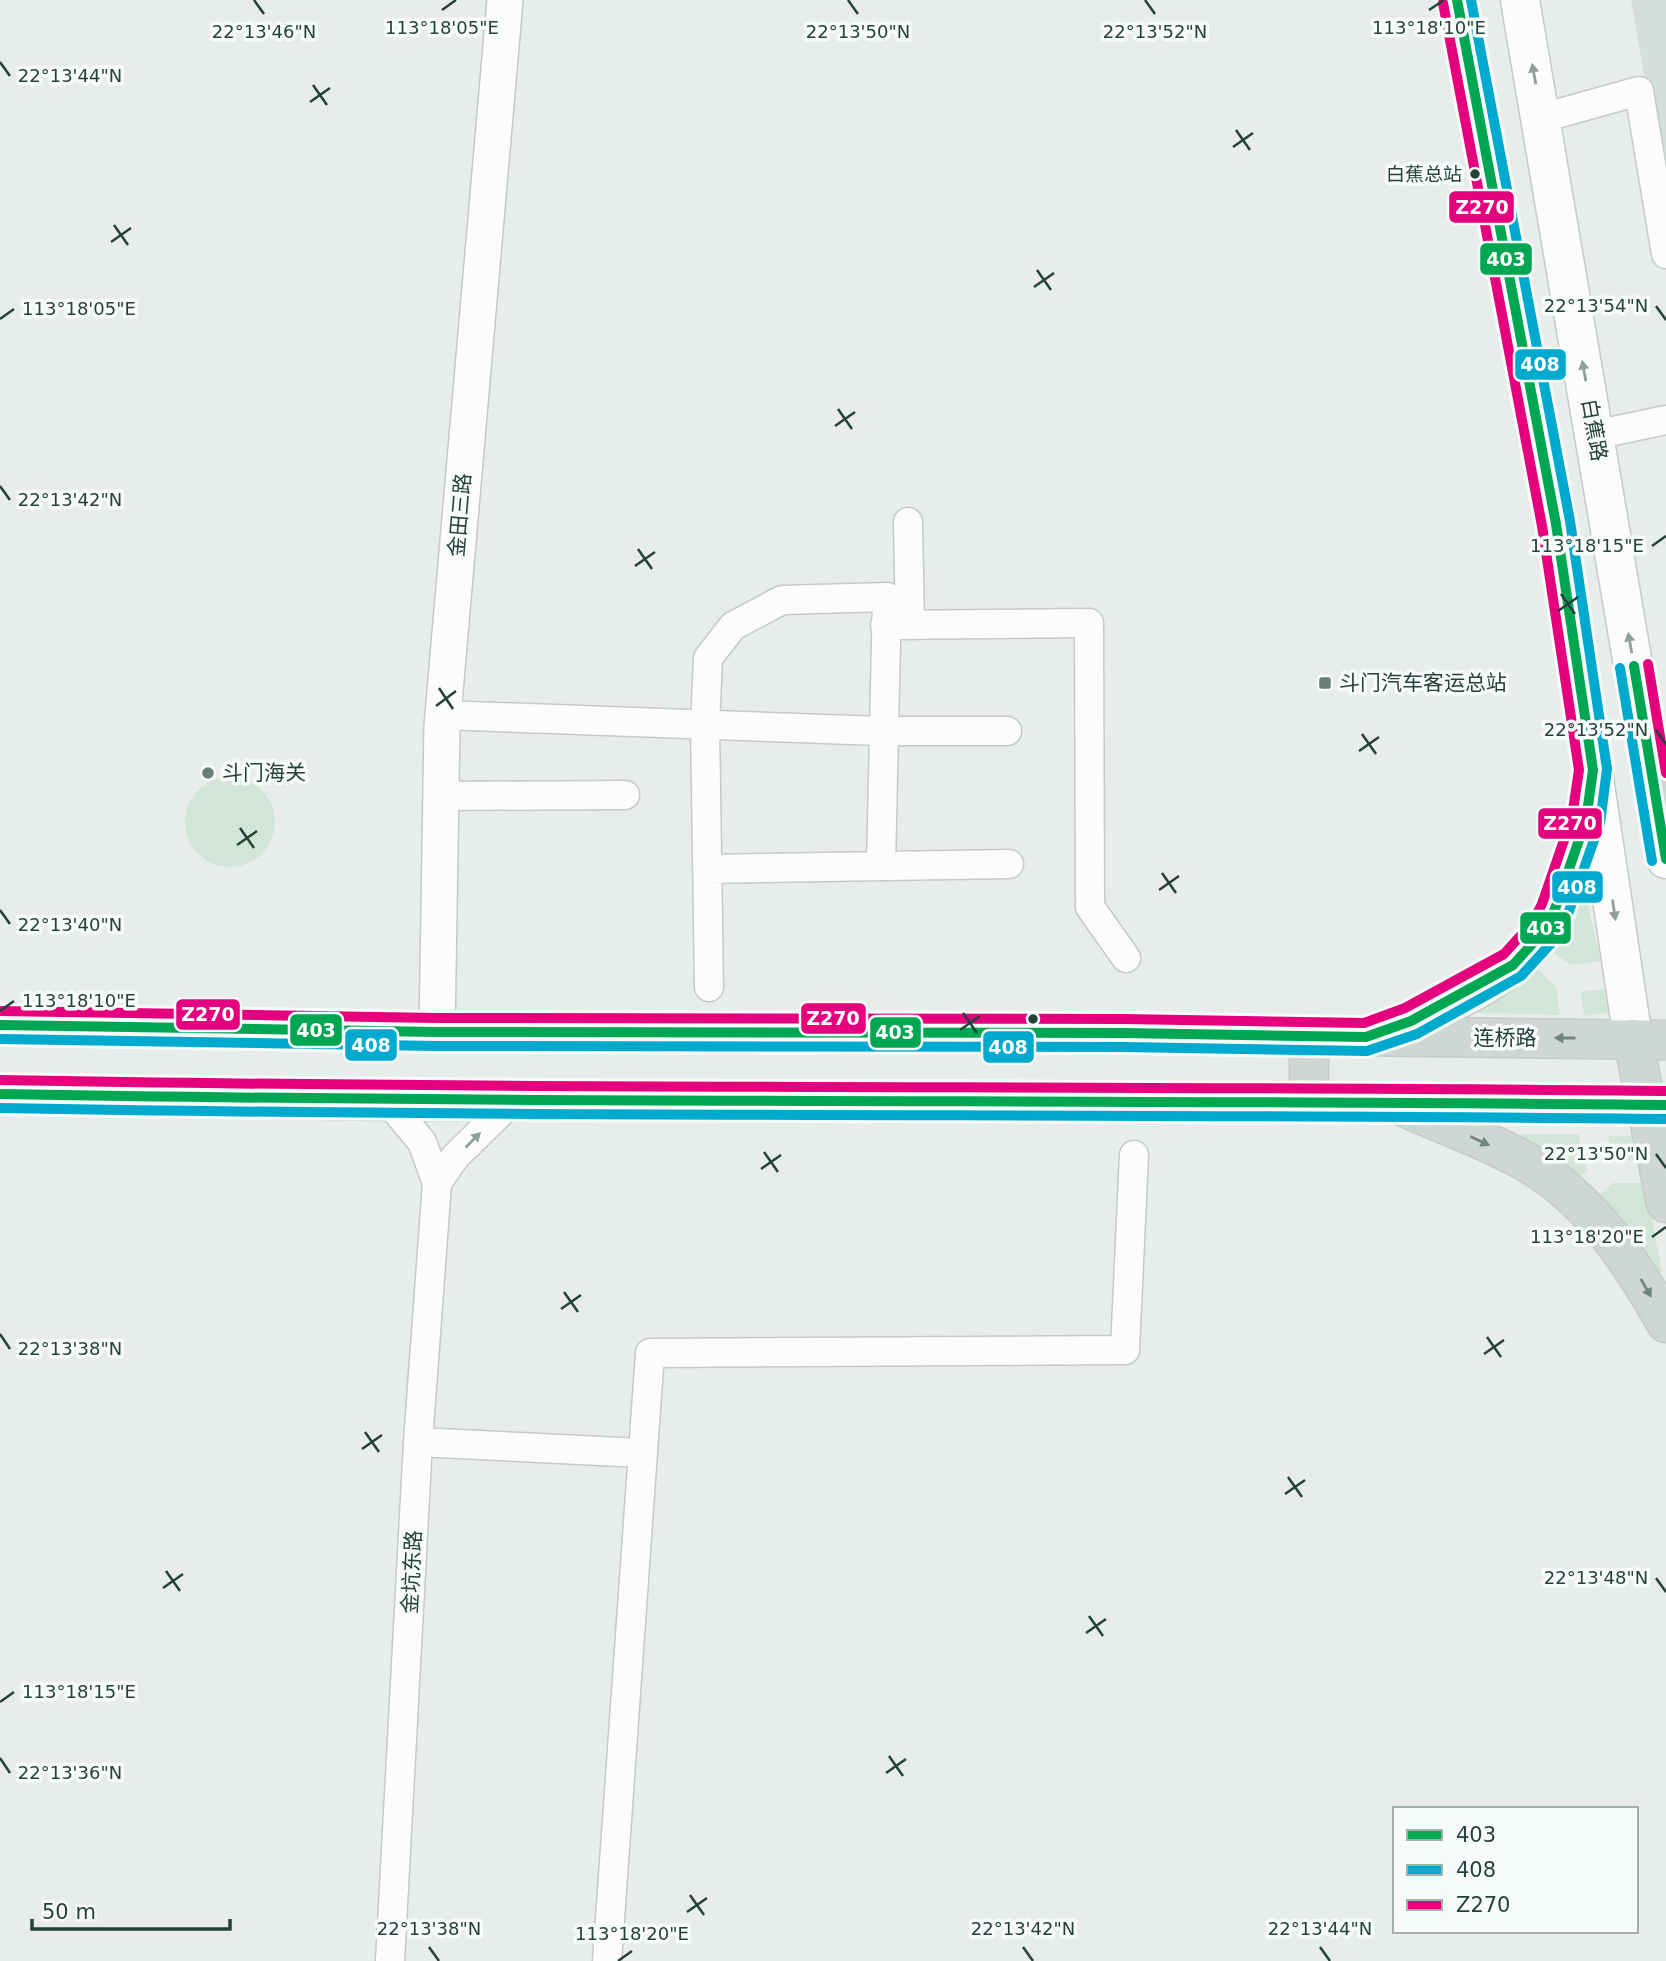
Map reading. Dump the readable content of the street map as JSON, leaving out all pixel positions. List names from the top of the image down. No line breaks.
{"streets":{"main road":["白蕉路","连桥路"],"street":["金田三路","金坑东路"]},"crossings":[["金田三路","连桥路"]],"places":{"other":["白蕉总站","斗门海关"],"transit":["斗门汽车客运总站"]},"lines":["transit line 403","transit line 408","transit line Z270"],"legend":["403","408","Z270"],"scale_bar":"50 m","coordinates":["113°18'10\"E","113°18'05\"E","22°13'46\"N","22°13'50\"N","22°13'52\"N","22°13'44\"N","22°13'54\"N","22°13'42\"N","113°18'15\"E","22°13'40\"N","113°18'20\"E","22°13'38\"N","22°13'48\"N","22°13'36\"N"]}
